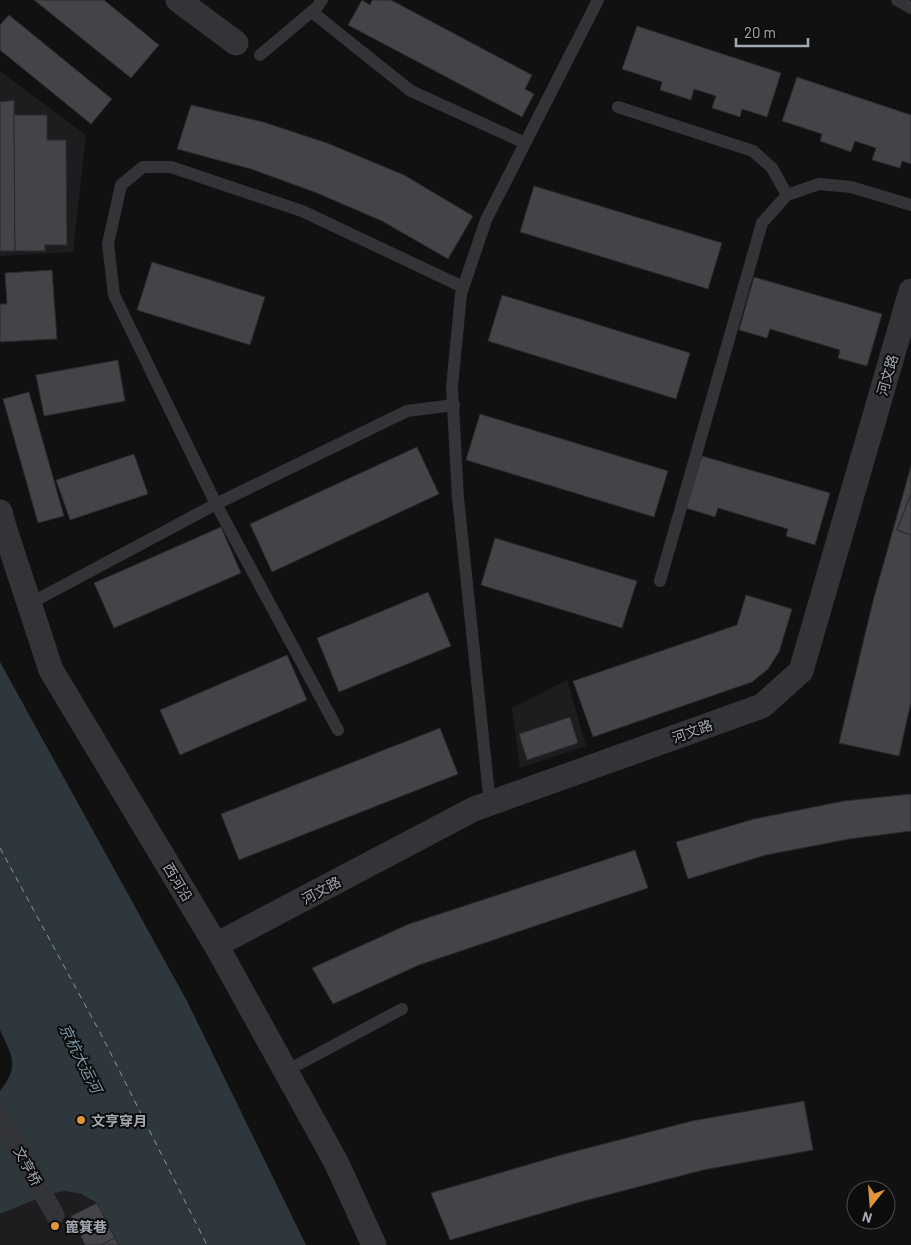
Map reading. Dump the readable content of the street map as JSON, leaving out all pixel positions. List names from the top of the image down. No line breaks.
{"streets":{"street":["河文路","西河沿","文亨桥"]},"crossings":[["河文路","西河沿"]],"water":["京杭大运河"],"places":["文亨穿月","篦箕巷"],"scale_bar":"20 m","north":"bottom"}
